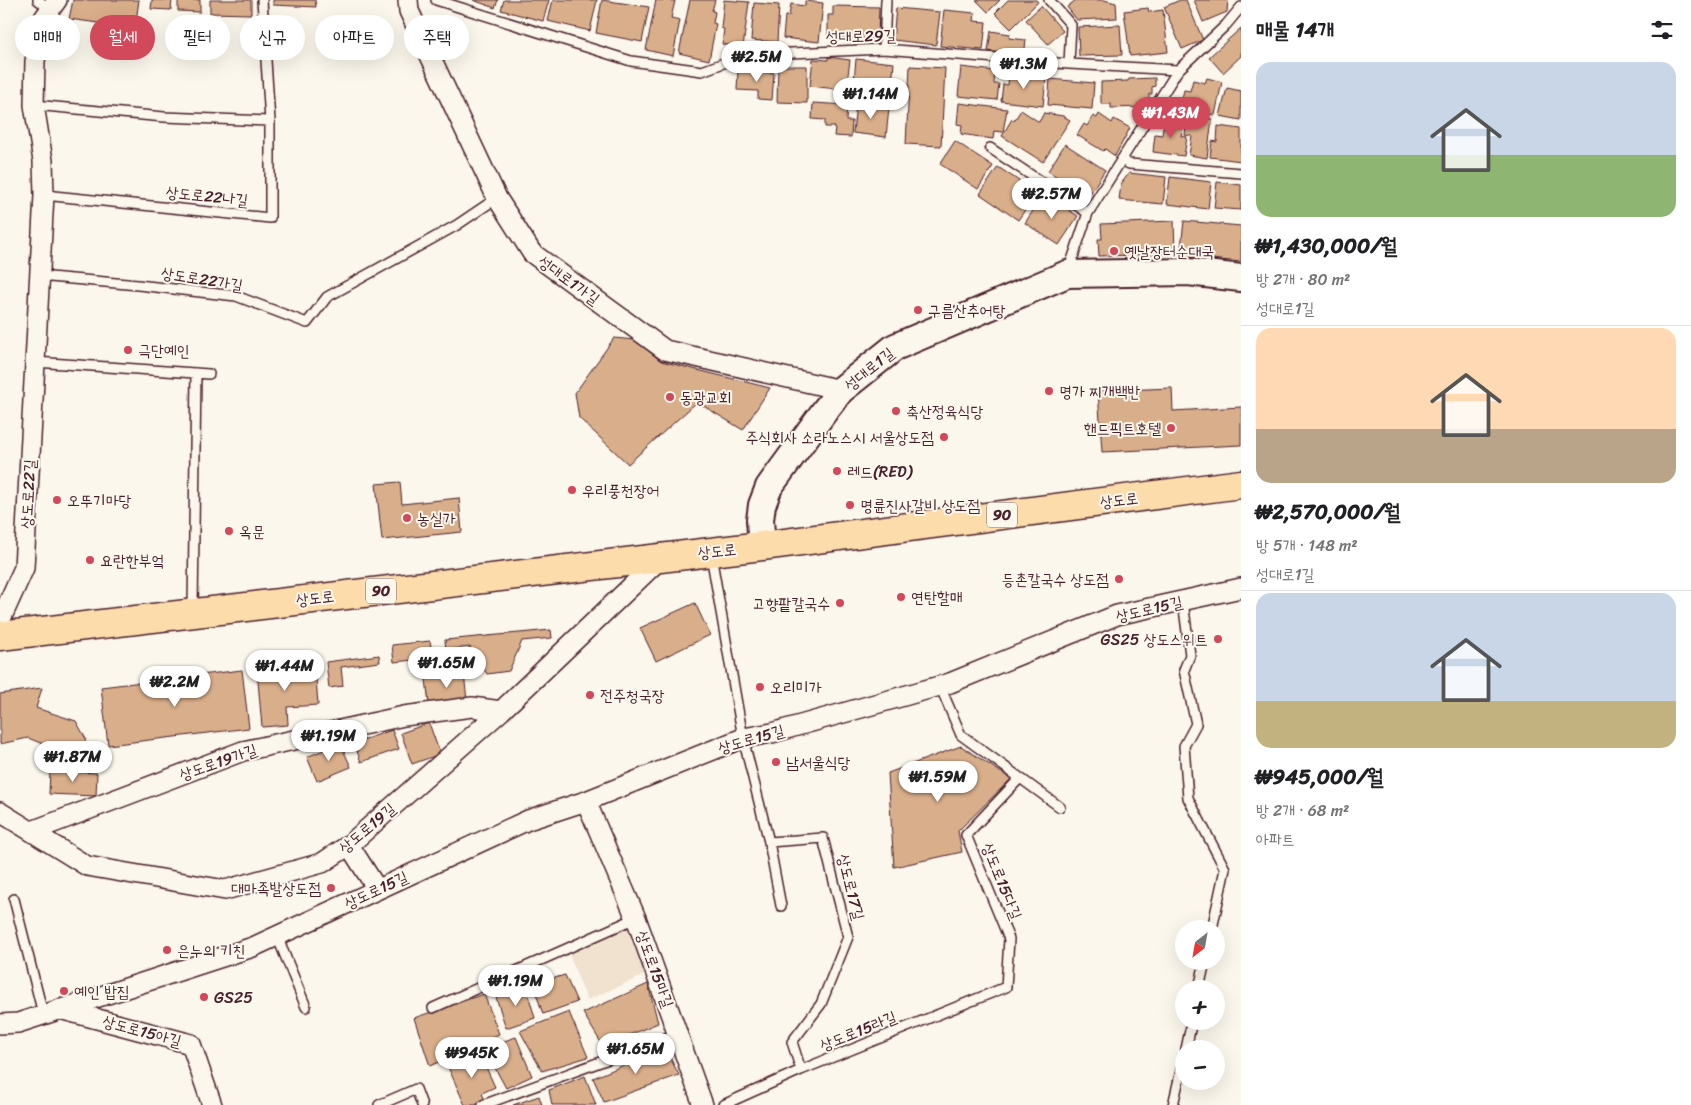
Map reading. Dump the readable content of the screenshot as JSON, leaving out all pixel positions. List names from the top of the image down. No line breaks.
{"streets":{"main road":["상도로","90"],"street":["성대로1가길","성대로1길","상도로22길","상도로15길","상도로19가길","상도로19길","상도로15마길","상도로15아길"],"lane":["성대로29길","상도로22나길","상도로22가길","상도로15다길","상도로17길","상도로15라길"]},"crossings":[["상도로22나길","상도로22길"],["상도로22가길","성대로1가길"],["상도로22가길","상도로22길"],["성대로1가길","성대로1길"],["성대로1길","상도로"],["상도로","상도로19길"],["상도로15길","상도로15마길"],["상도로15길","상도로15아길"],["상도로19가길","상도로19길"],["상도로15다길","상도로15라길"],["상도로17길","상도로15라길"]],"places":["옛날장터순대국","구름산추어탕","극단예인","명가 찌개백반","동광교회","축산정육식당","핸드픽트호텔","주식회사 소라노스시 서울상도점","레드(RED)","우리풍천장어","오뚜기마당","명륜진사갈비 상도점","농실가","옥문","요란한부엌","등촌칼국수 상도점","연탄할매","고향팥칼국수","GS25 상도스위트","오리미가","전주청국장","남서울식당","대마족발상도점","은누의 키친","예인 밥집","GS25"],"north":"bottom left","page":{"heading":"매물 14개","chip":["매매","월세","필터","신규","아파트","주택"],"price":["₩2.5M","₩1.3M","₩1.14M","₩1.43M","₩2.57M","₩1.65M","₩1.44M","₩2.2M","₩1.19M","₩1.87M","₩1.59M","₩1.19M","₩1.65M","₩945K"],"list":[{"name":"₩1,430,000/월","note":"방 2개 · 80 m² · 성대로1길"},{"name":"₩2,570,000/월","note":"방 5개 · 148 m² · 성대로1길"},{"name":"₩945,000/월","note":"방 2개 · 68 m² · 아파트"}],"map_buttons":["+","−"]}}
